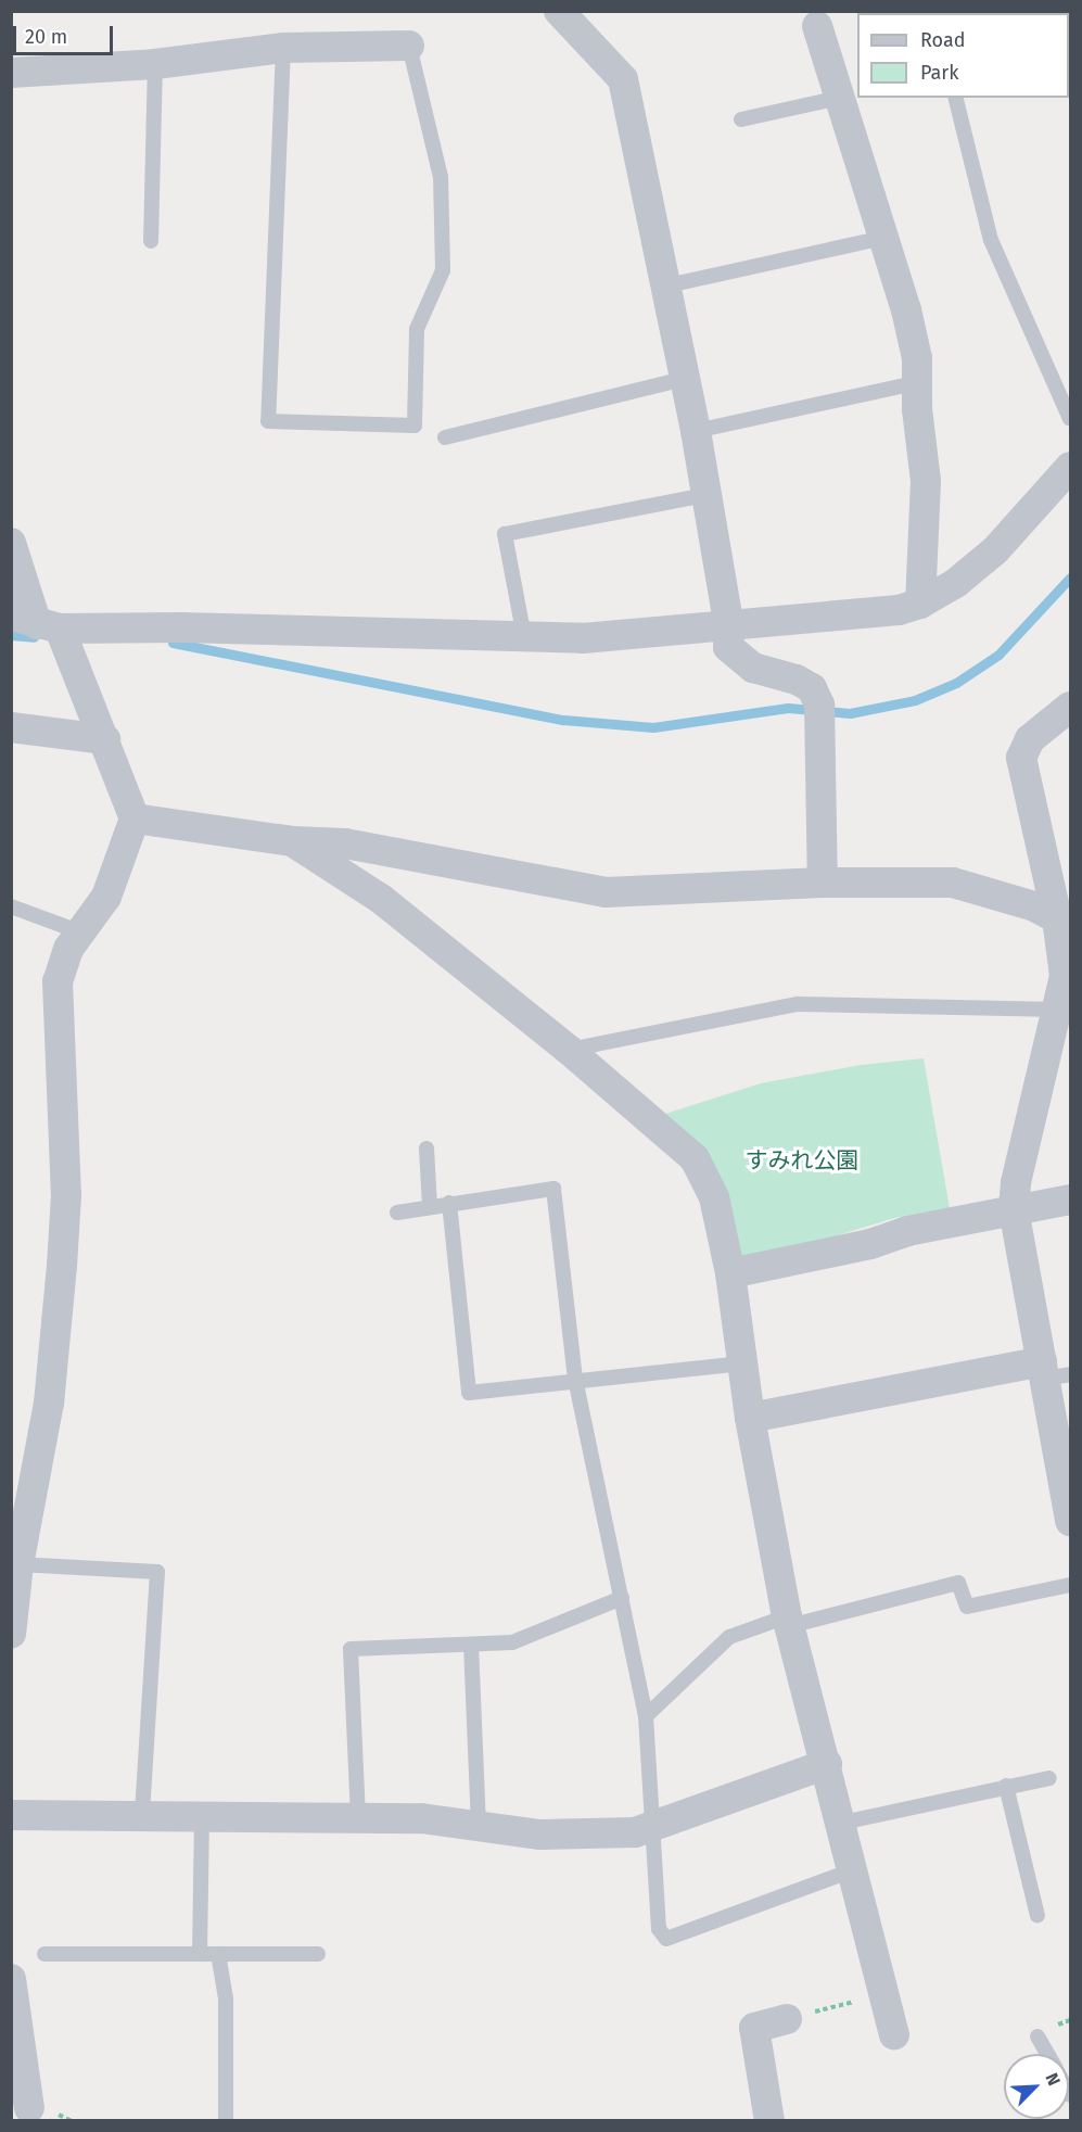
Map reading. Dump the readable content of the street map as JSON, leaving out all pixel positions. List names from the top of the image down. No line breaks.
{"parks":["すみれ公園"],"legend":["Road","Park"],"scale_bar":"20 m","north":"top right"}
